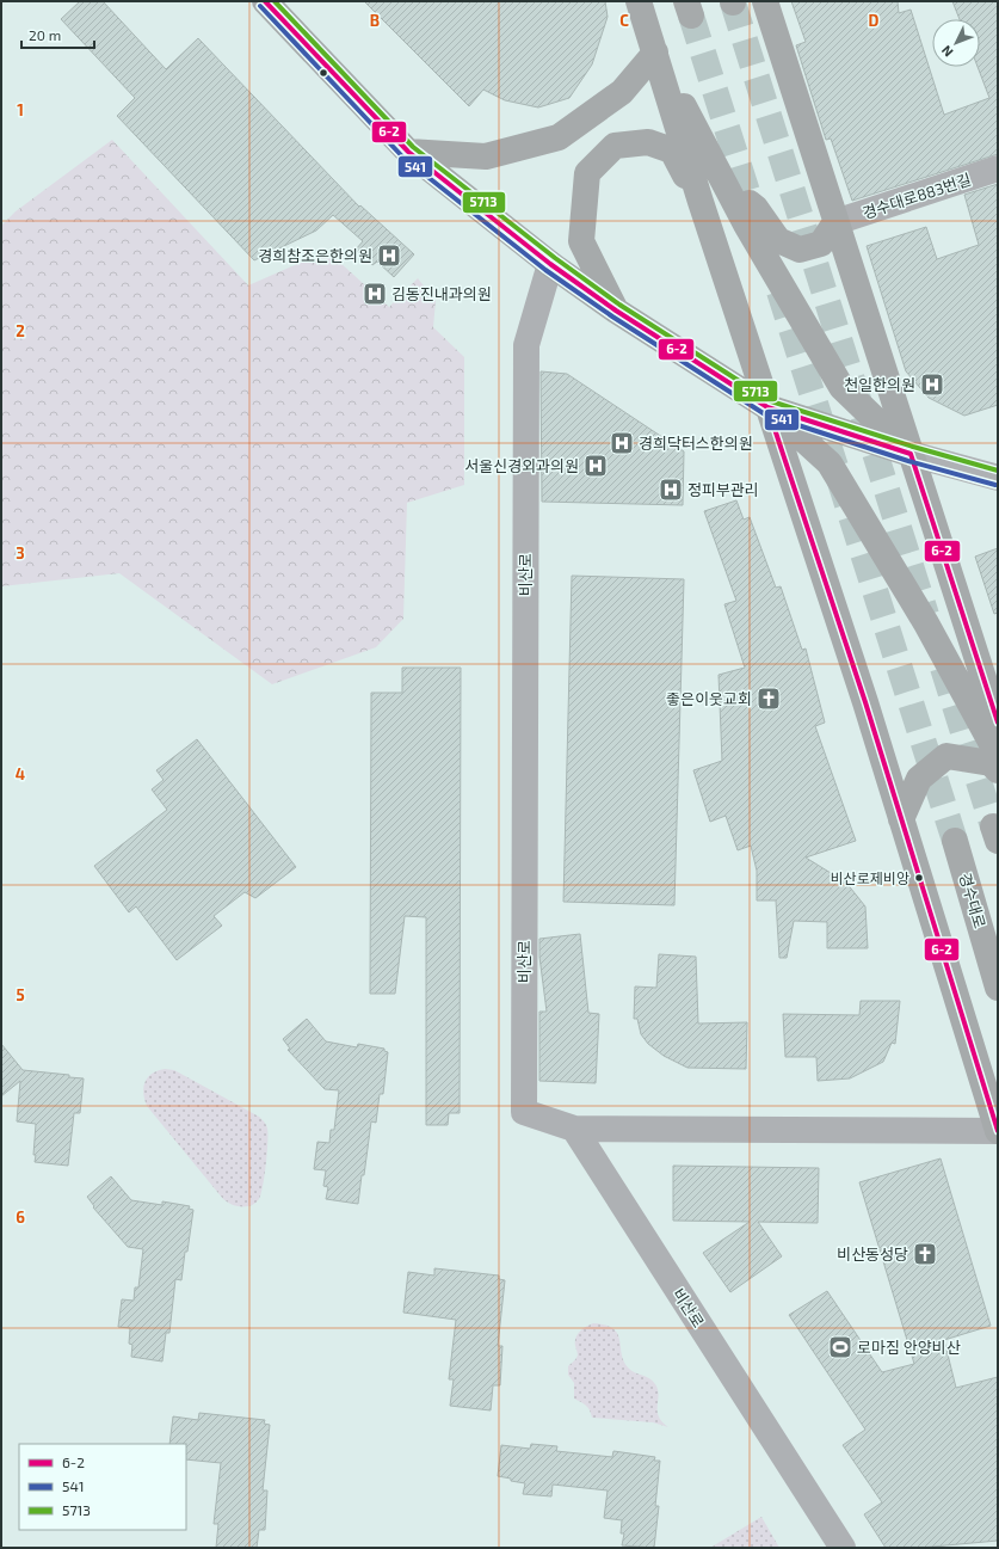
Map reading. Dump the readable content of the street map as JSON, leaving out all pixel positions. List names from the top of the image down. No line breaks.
{"streets":{"main road":["경수대로"],"street":["경수대로883번길","비산로"]},"places":{"hospital":["경희참조은한의원","김동진내과의원","천일한의원","경희닥터스한의원","서울신경외과의원","정피부관리"],"church":["좋은이웃교회","비산동성당"],"other":["비산로제비앙"],"sports":["로마짐 안양비산"]},"lines":["transit line 6-2","transit line 5713","transit line 541"],"legend":["6-2","541","5713"],"scale_bar":"20 m","north":"bottom left","grid":{"columns":["B","C","D"],"rows":["1","2","3","4","5","6"]}}
